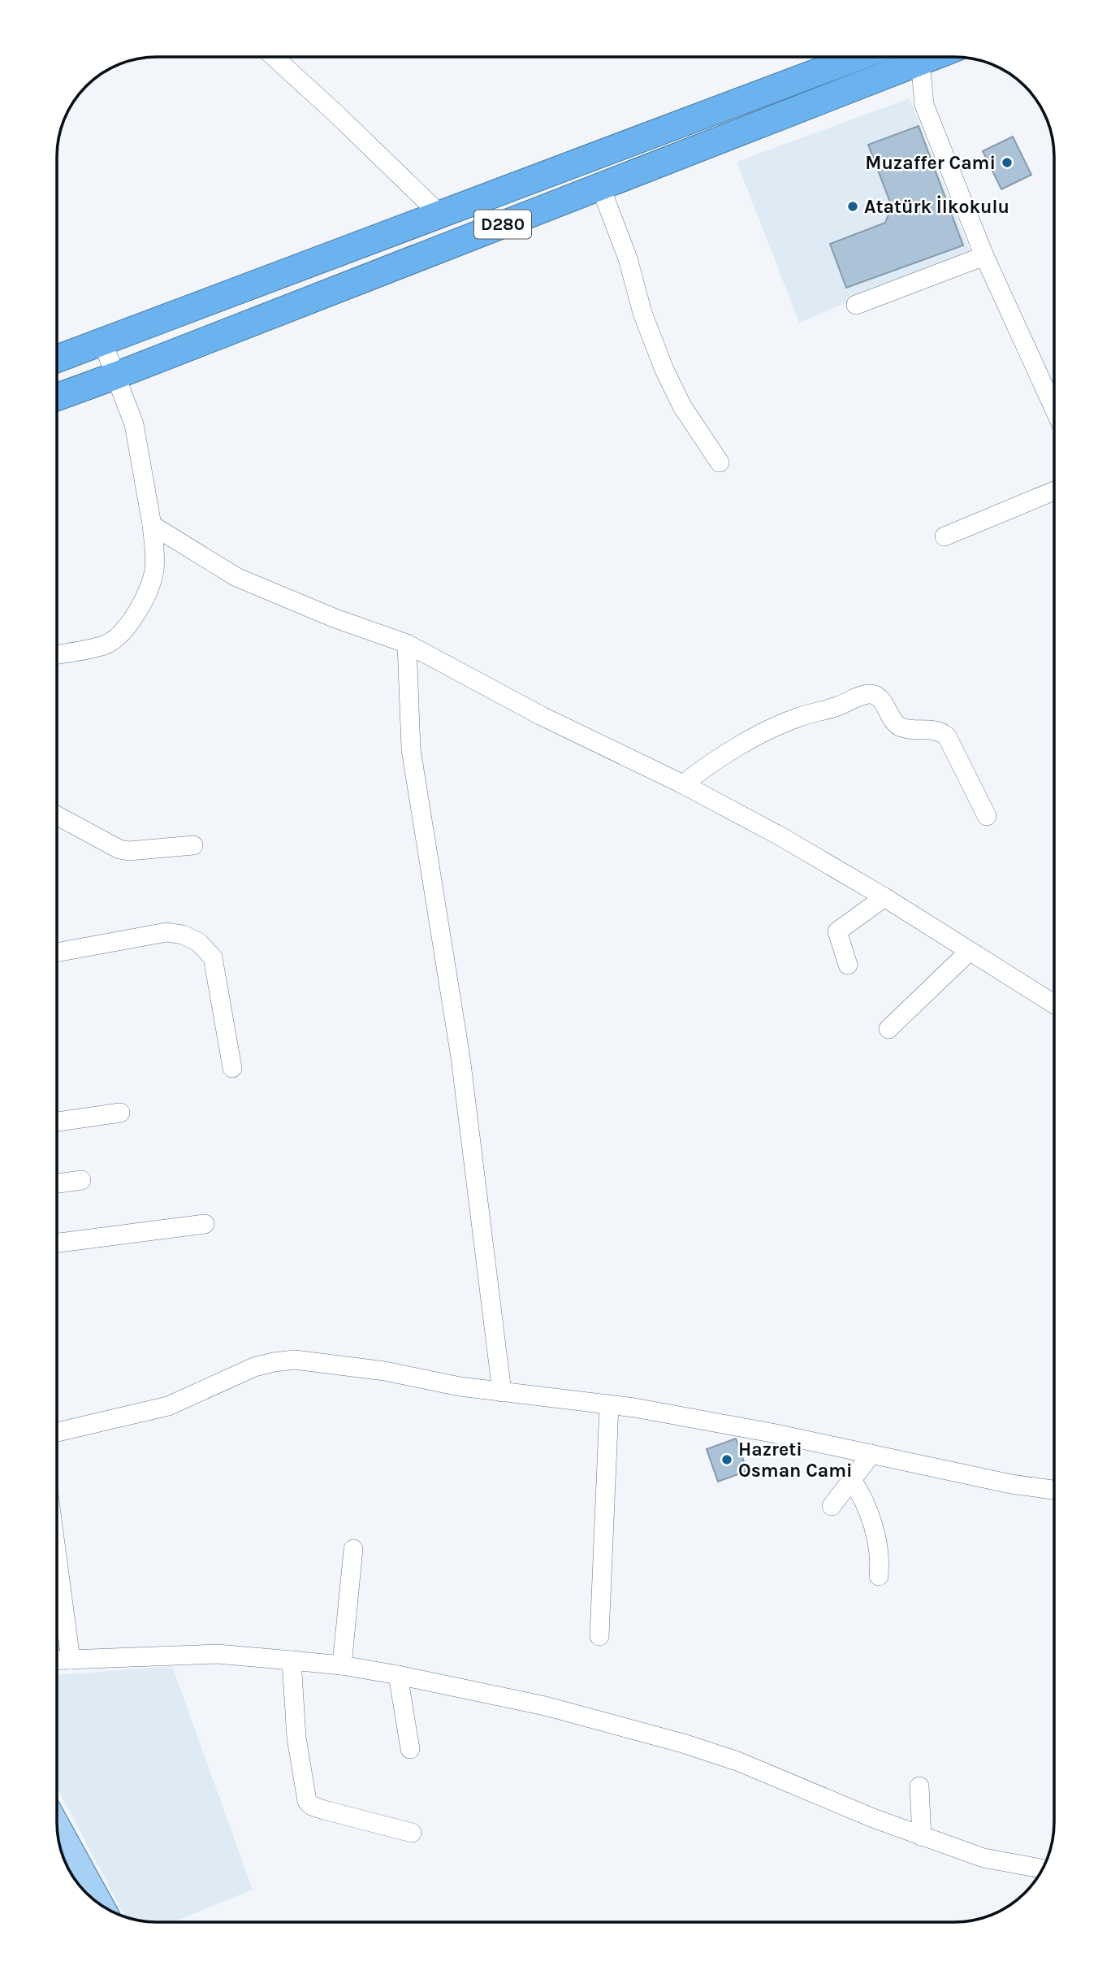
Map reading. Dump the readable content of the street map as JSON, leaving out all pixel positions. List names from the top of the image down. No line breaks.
{"streets":{"highway":["D280"]},"places":["Muzaffer Cami","Atatürk İlkokulu","Hazreti Osman Cami"]}
